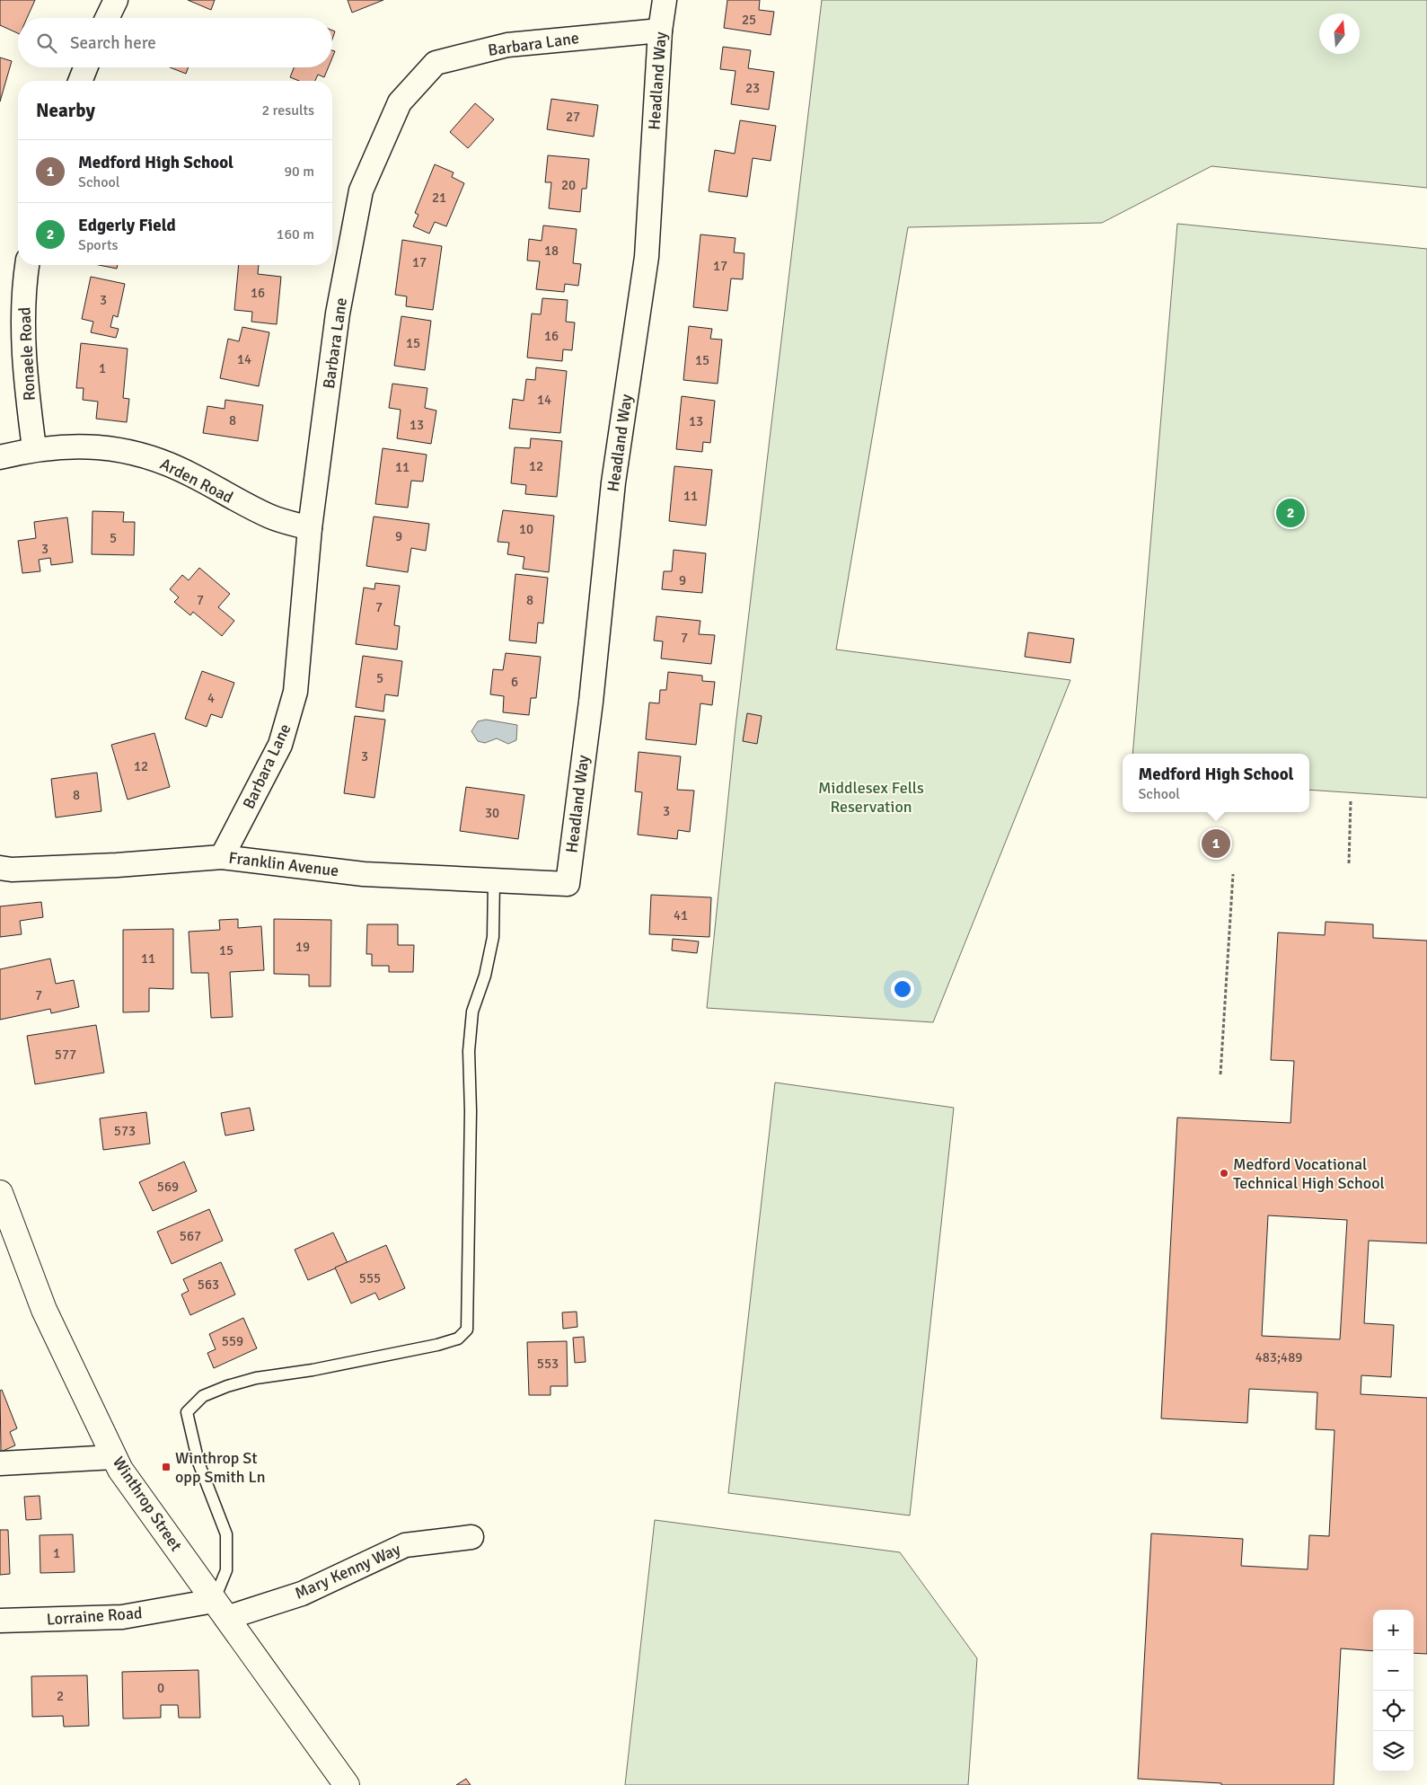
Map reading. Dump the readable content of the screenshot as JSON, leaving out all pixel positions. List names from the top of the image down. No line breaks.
{"streets":{"main road":["Winthrop Street"],"street":["Barbara Lane","Headland Way","Ronaele Road","Arden Road","Franklin Avenue","Mary Kenny Way","Lorraine Road"]},"crossings":[["Barbara Lane","Headland Way"],["Barbara Lane","Arden Road"],["Barbara Lane","Franklin Avenue"],["Headland Way","Franklin Avenue"],["Ronaele Road","Arden Road"],["Winthrop Street","Mary Kenny Way"],["Winthrop Street","Lorraine Road"],["Mary Kenny Way","Lorraine Road"]],"parks":["Middlesex Fells Reservation"],"places":{"other":["Medford Vocational Technical High School"],"transit":["Winthrop St opp Smith Ln"]},"house_numbers":["25","23","27","20","21","18","17","17","16","3","16","15","14","15","1","14","8","13","13","12","11","11","10","9","5","3","9","7","8","7","7","5","6","4","3","12","8","3","30","41","19","15","11","7","577","573","569","567","555","563","559","483;489","553","1","0","2"],"north":"top","page":{"search":"Search here","heading":["Nearby","2 results"],"list":[{"mark":"1","name":"Medford High School","note":"School","value":"90 m"},{"mark":"2","name":"Edgerly Field","note":"Sports","value":"160 m"}],"pins":["2","1"],"popup":["Medford High School","School"],"map_buttons":["+","−"]}}
